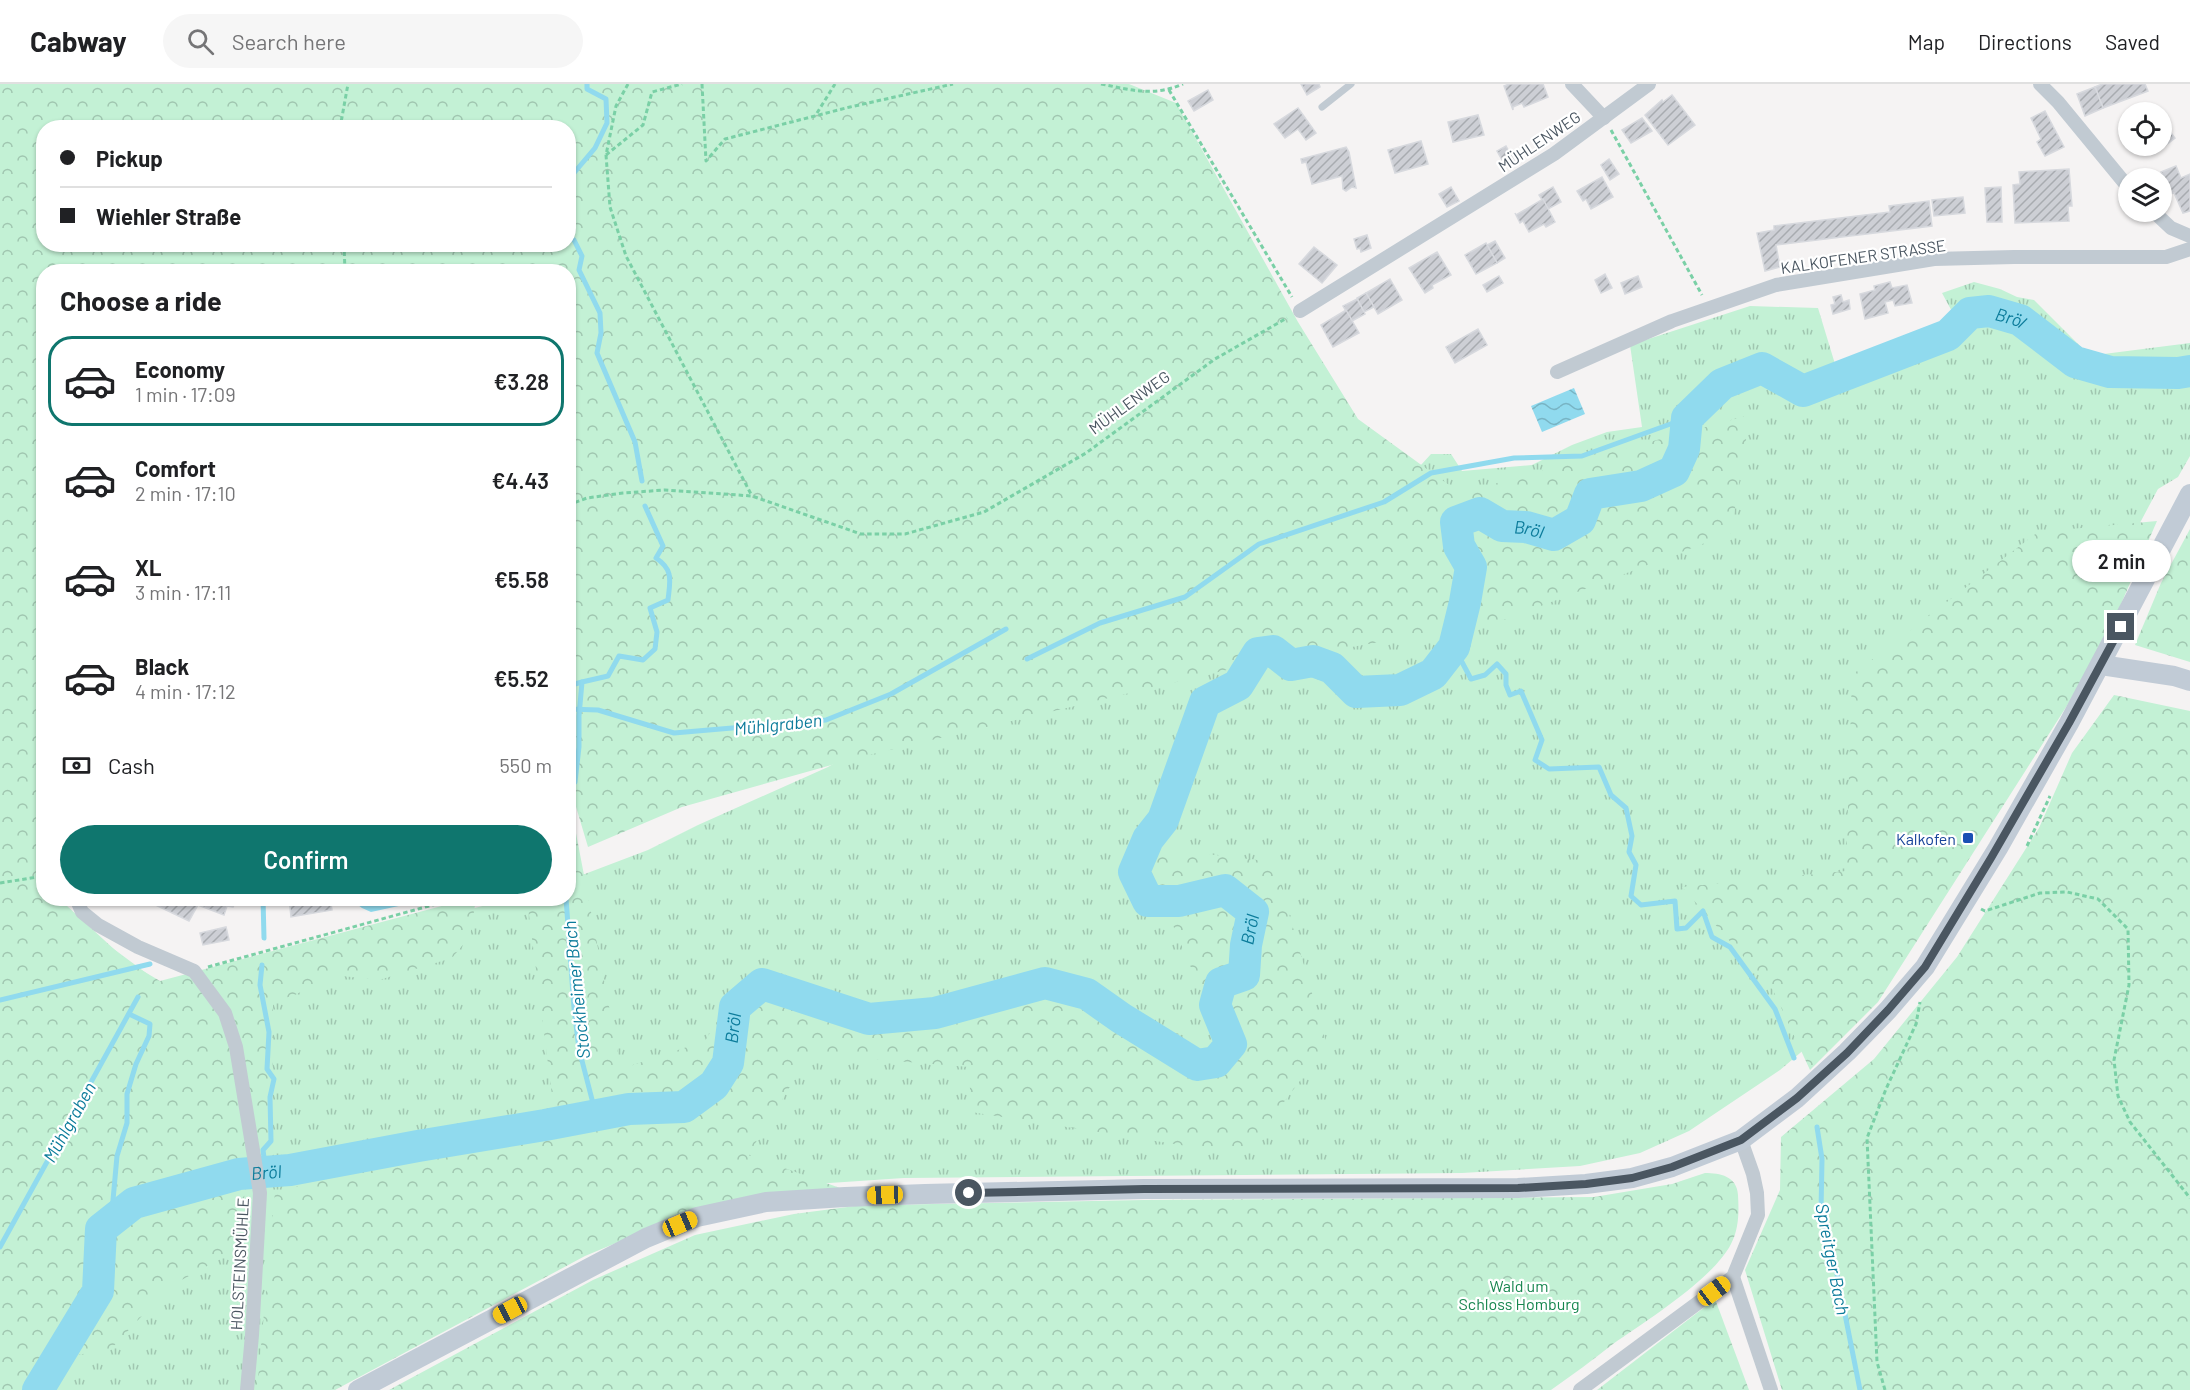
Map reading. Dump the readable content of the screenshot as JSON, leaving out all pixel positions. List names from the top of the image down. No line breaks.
{"streets":{"street":["MÜHLENWEG","KALKOFENER STRASSE","HOLSTEINSMÜHLE"]},"water":["Bröl","Mühlgraben","Stockheimer Bach","Spreitger Bach"],"parks":["Wald um Schloss Homburg"],"places":{"transit":["Kalkofen"]},"page":{"header":"Cabway","search":"Search here","nav":["Map","Directions","Saved"],"banner":["Pickup","Wiehler Straße"],"heading":"Choose a ride","list":[{"name":"Economy","note":"1 min · 17:09","value":"€3.28"},{"name":"Comfort","note":"2 min · 17:10","value":"€4.43"},{"name":"XL","note":"3 min · 17:11","value":"€5.58"},{"name":"Black","note":"4 min · 17:12","value":"€5.52"}],"bubble":"2 min","pay":["Cash","550 m"],"buttons":"Confirm"}}
